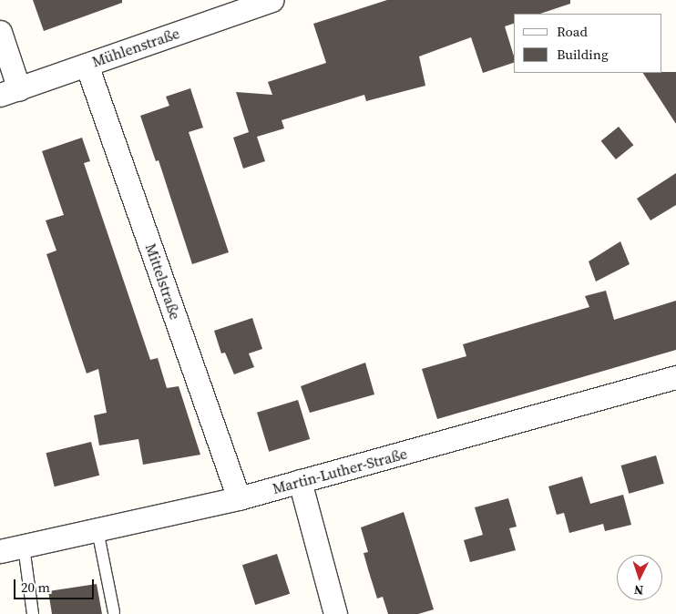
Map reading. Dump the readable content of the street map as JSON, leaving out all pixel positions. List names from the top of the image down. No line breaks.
{"streets":{"street":["Mühlenstraße","Mittelstraße","Martin-Luther-Straße"]},"crossings":[["Mühlenstraße","Mittelstraße"],["Mittelstraße","Martin-Luther-Straße"]],"legend":["Road","Building"],"scale_bar":"20 m","north":"bottom"}
